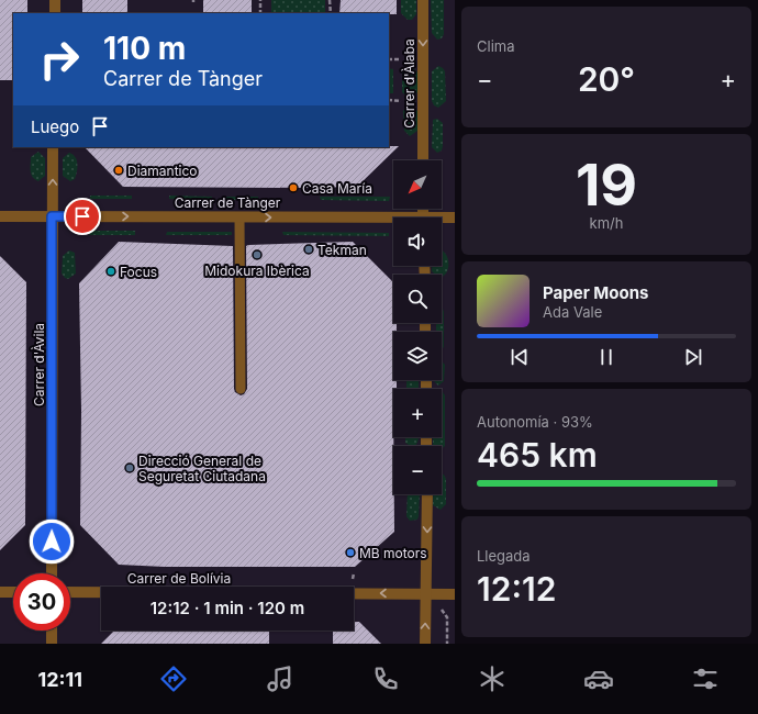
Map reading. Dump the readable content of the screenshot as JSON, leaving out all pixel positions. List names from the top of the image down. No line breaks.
{"streets":{"street":["Carrer d'Àlaba","Carrer de Tànger","Carrer d'Àvila","Carrer de Bolívia"]},"crossings":[["Carrer de Tànger","Carrer d'Àvila"]],"one_way":["Carrer d'Àlaba","Carrer de Tànger","Carrer de Bolívia"],"places":["Diamantico","Casa María","Tekman","Midokura Ibèrica","Focus","Direcció General de Seguretat Ciutadana","MB motors"],"north":"bottom left","page":{"tile":["Clima",["19","km/h"],["Autonomía · 93%","465 km"],["Llegada","12:12"]],"turn":["110 m","Carrer de Tànger"],"heat":["−","20°","+"],"then":"Luego","map_buttons":["+","−"],"song":["Paper Moons","Ada Vale"],"limit":"30","trip":"12:12 · 1 min · 120 m","tabs":"12:11"}}
